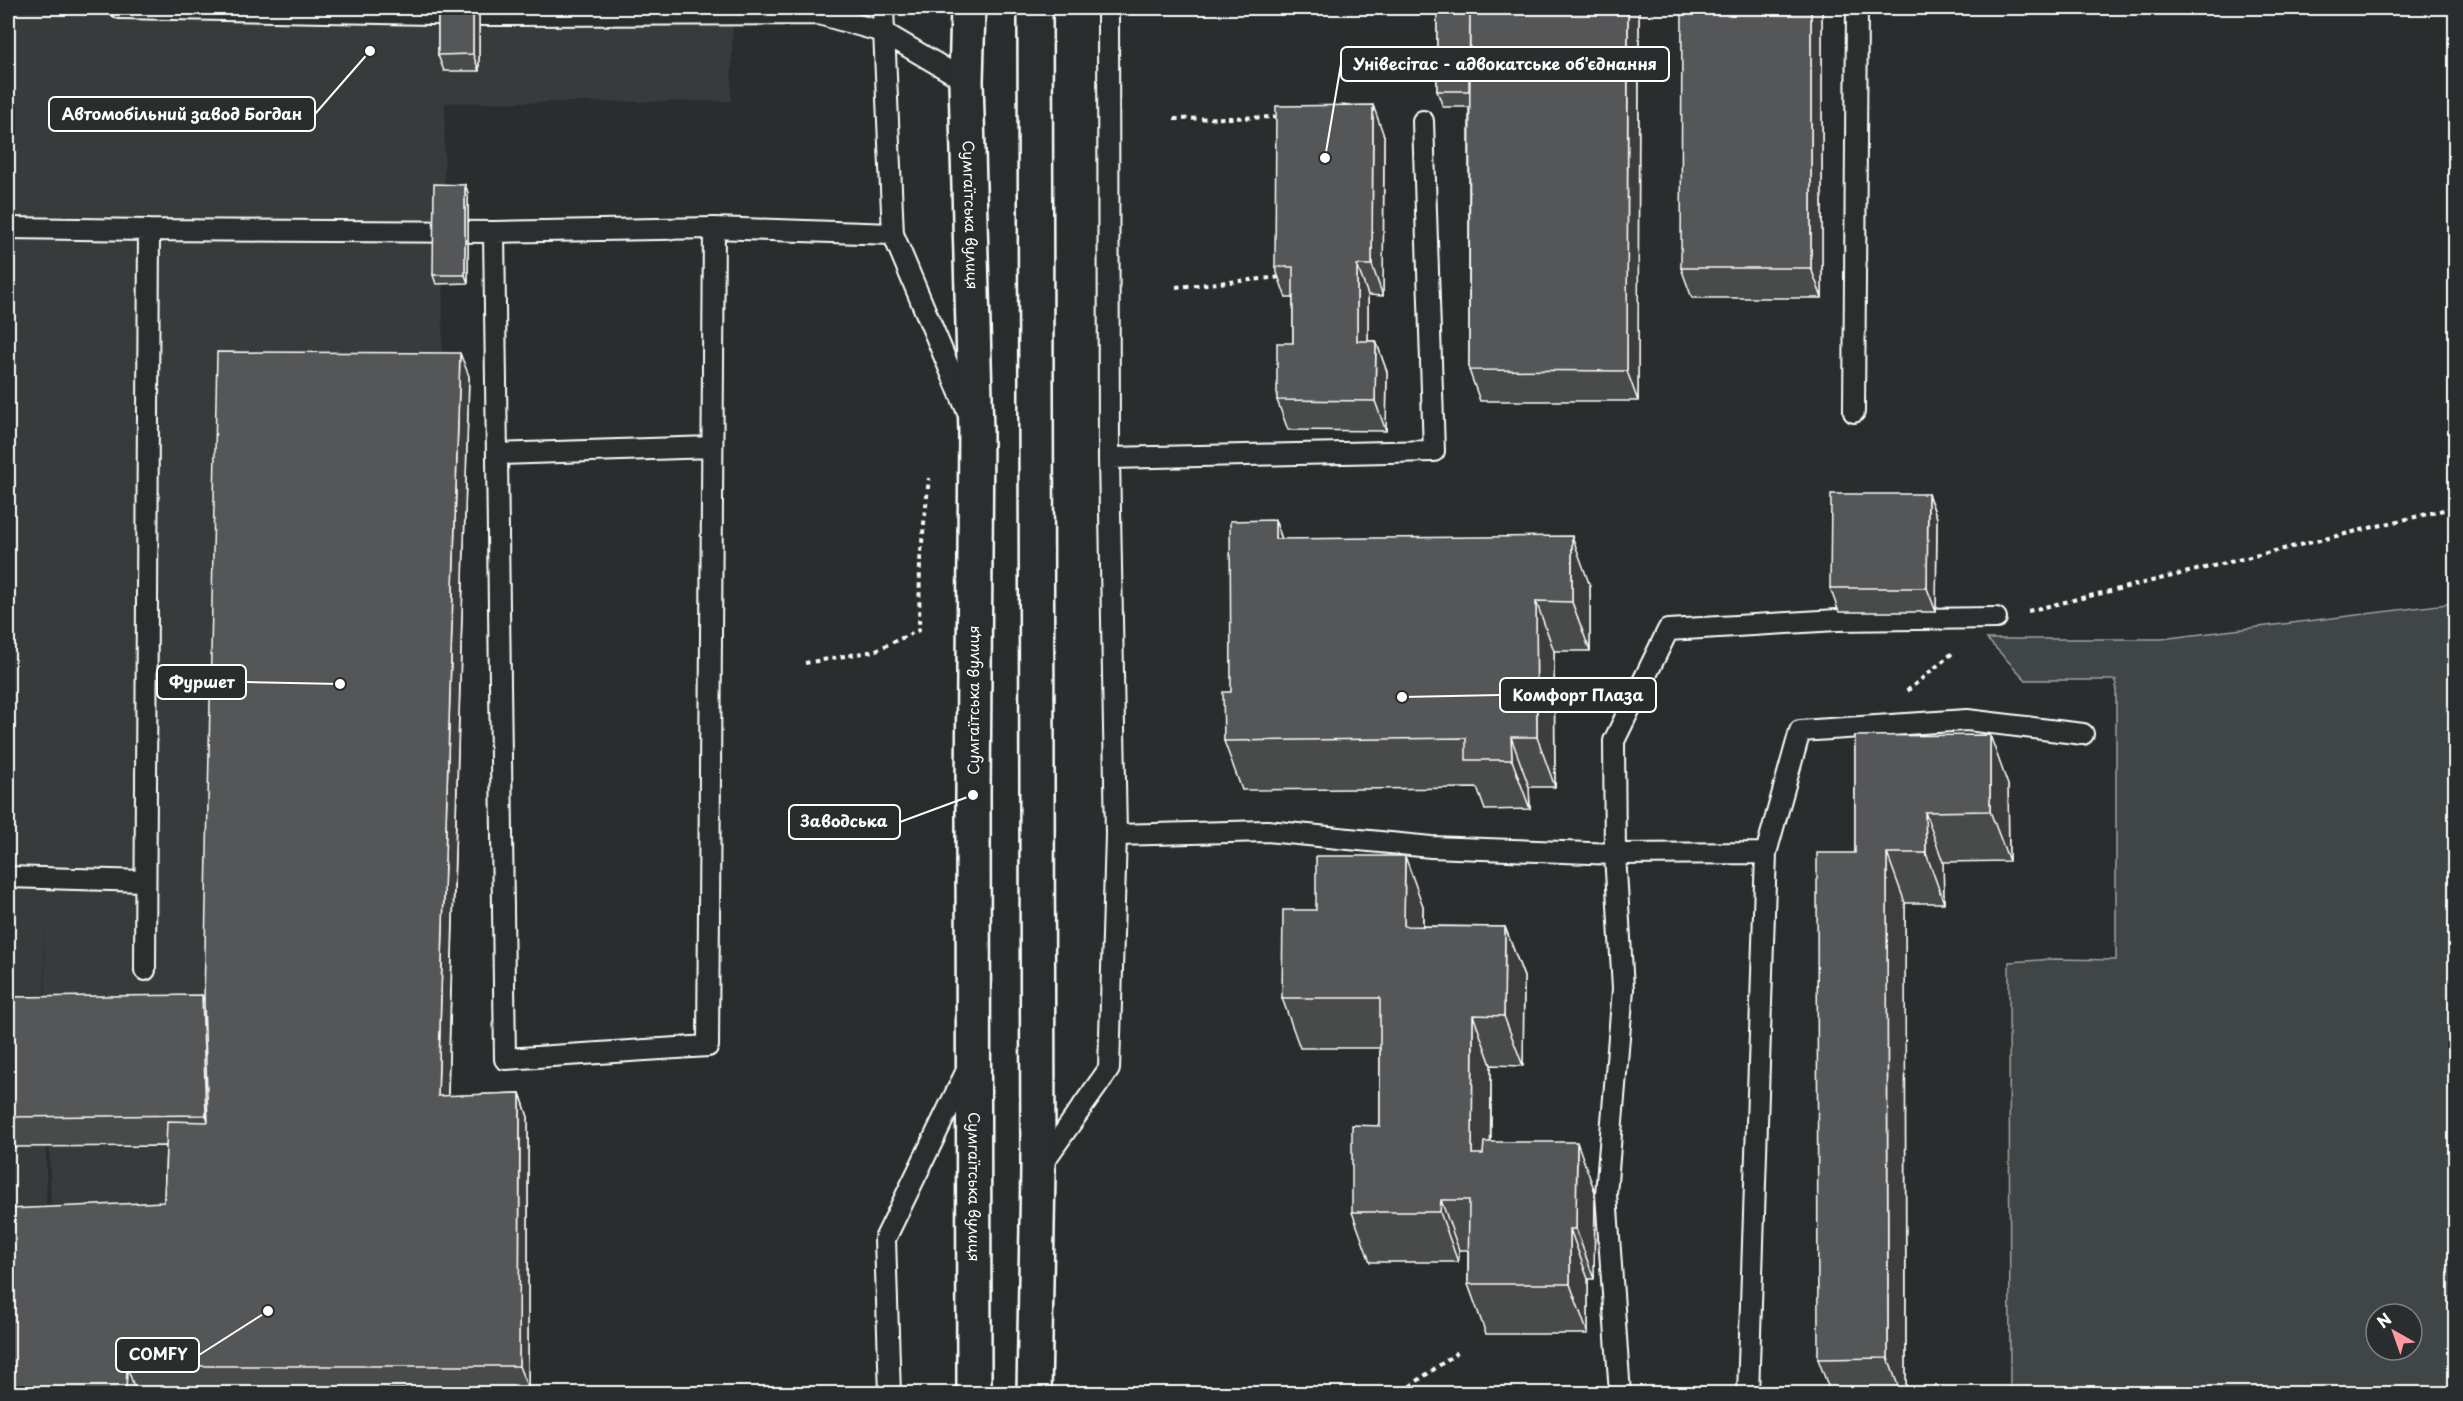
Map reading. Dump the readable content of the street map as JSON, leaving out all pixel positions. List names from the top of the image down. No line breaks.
{"streets":{"main road":["Сумгаїтська вулиця"]},"places":["Автомобільний завод Богдан","Унівесітас - адвокатське об'єднання","Фуршет","Комфорт Плаза","Заводська","COMFY"],"north":"top left"}
